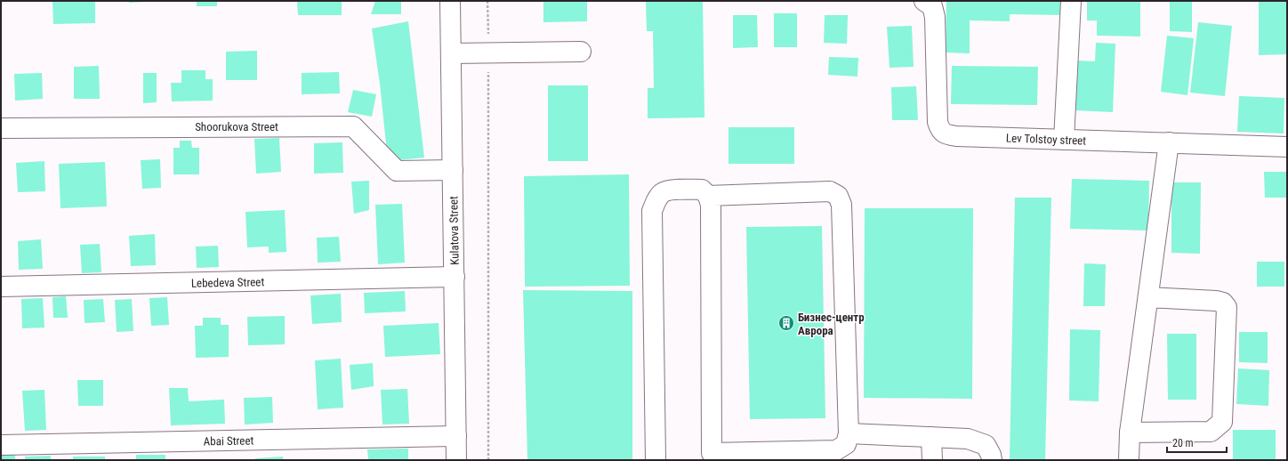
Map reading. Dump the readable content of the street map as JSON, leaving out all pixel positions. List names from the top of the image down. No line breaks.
{"streets":{"street":["Shoorukova Street","Lev Tolstoy street","Kulatova Street","Lebedeva Street","Abai Street"]},"crossings":[["Shoorukova Street","Kulatova Street"],["Kulatova Street","Lebedeva Street"],["Kulatova Street","Abai Street"]],"places":{"building":["Бизнес-центр Аврора"]},"scale_bar":"20 m"}
